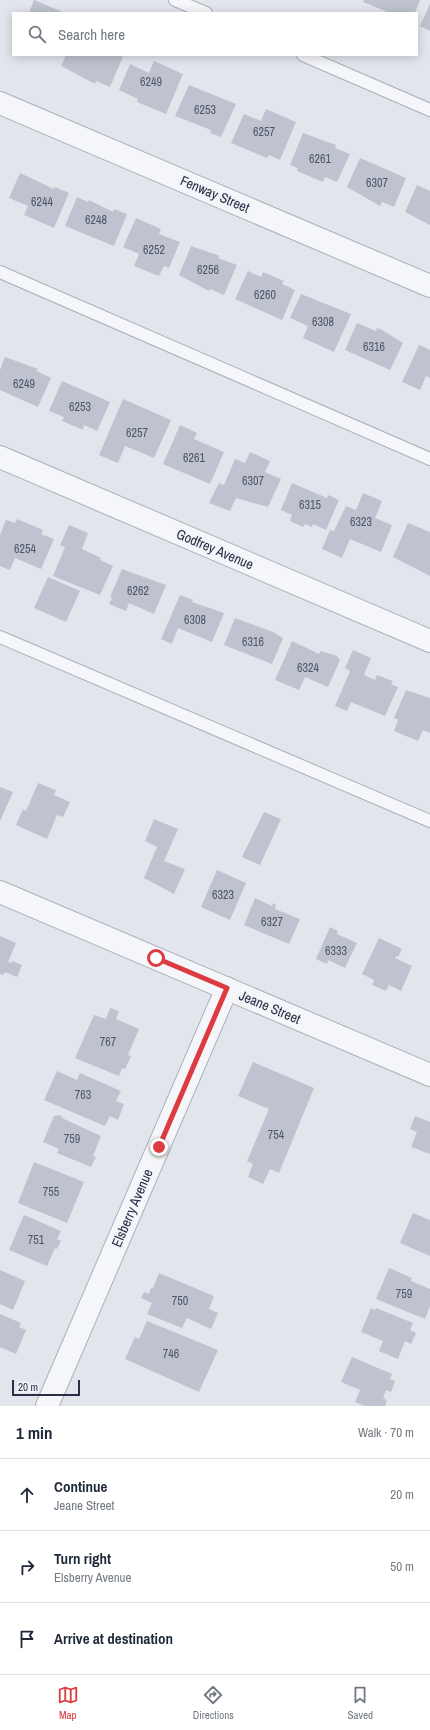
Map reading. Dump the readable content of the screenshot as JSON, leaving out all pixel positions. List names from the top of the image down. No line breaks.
{"streets":{"street":["Fenway Street","Godfrey Avenue","Jeane Street","Elsberry Avenue"]},"crossings":[["Jeane Street","Elsberry Avenue"]],"house_numbers":["6249","6253","6257","6261","6307","6244","6248","6252","6256","6260","6308","6316","6249","6253","6257","6261","6307","6315","6323","6254","6262","6308","6316","6324","6323","6327","6333","767","763","754","759","755","751","759","750","746"],"scale_bar":"20 m","page":{"search":"Search here","scale":"20 m","heading":["1 min","Walk · 70 m"],"list":[["Continue","Jeane Street","20 m"],["Turn right","Elsberry Avenue","50 m"],"Arrive at destination"],"nav":["Map","Directions","Saved"]}}
